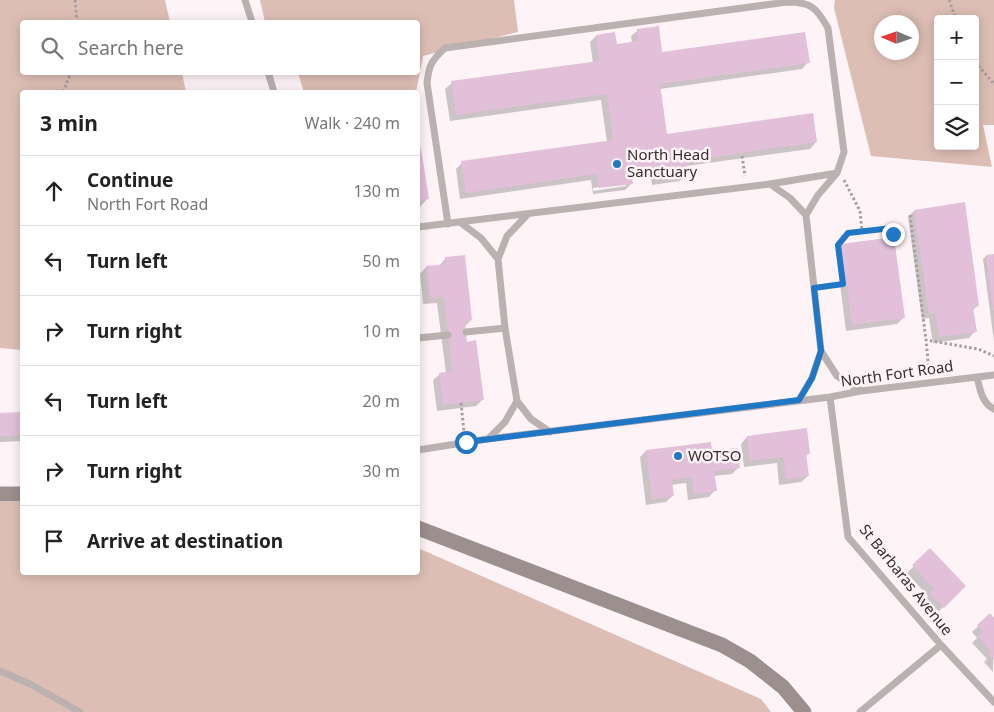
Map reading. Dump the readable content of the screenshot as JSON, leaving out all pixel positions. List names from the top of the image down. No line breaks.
{"streets":{"lane":["North Fort Road","St Barbaras Avenue"]},"crossings":[["North Fort Road","St Barbaras Avenue"]],"places":["North Head Sanctuary","WOTSO"],"north":"left","page":{"map_buttons":["+","−"],"search":"Search here","heading":["3 min","Walk · 240 m"],"list":[["Continue","North Fort Road","130 m"],["Turn left","50 m"],["Turn right","10 m"],["Turn left","20 m"],["Turn right","30 m"],"Arrive at destination"]}}
